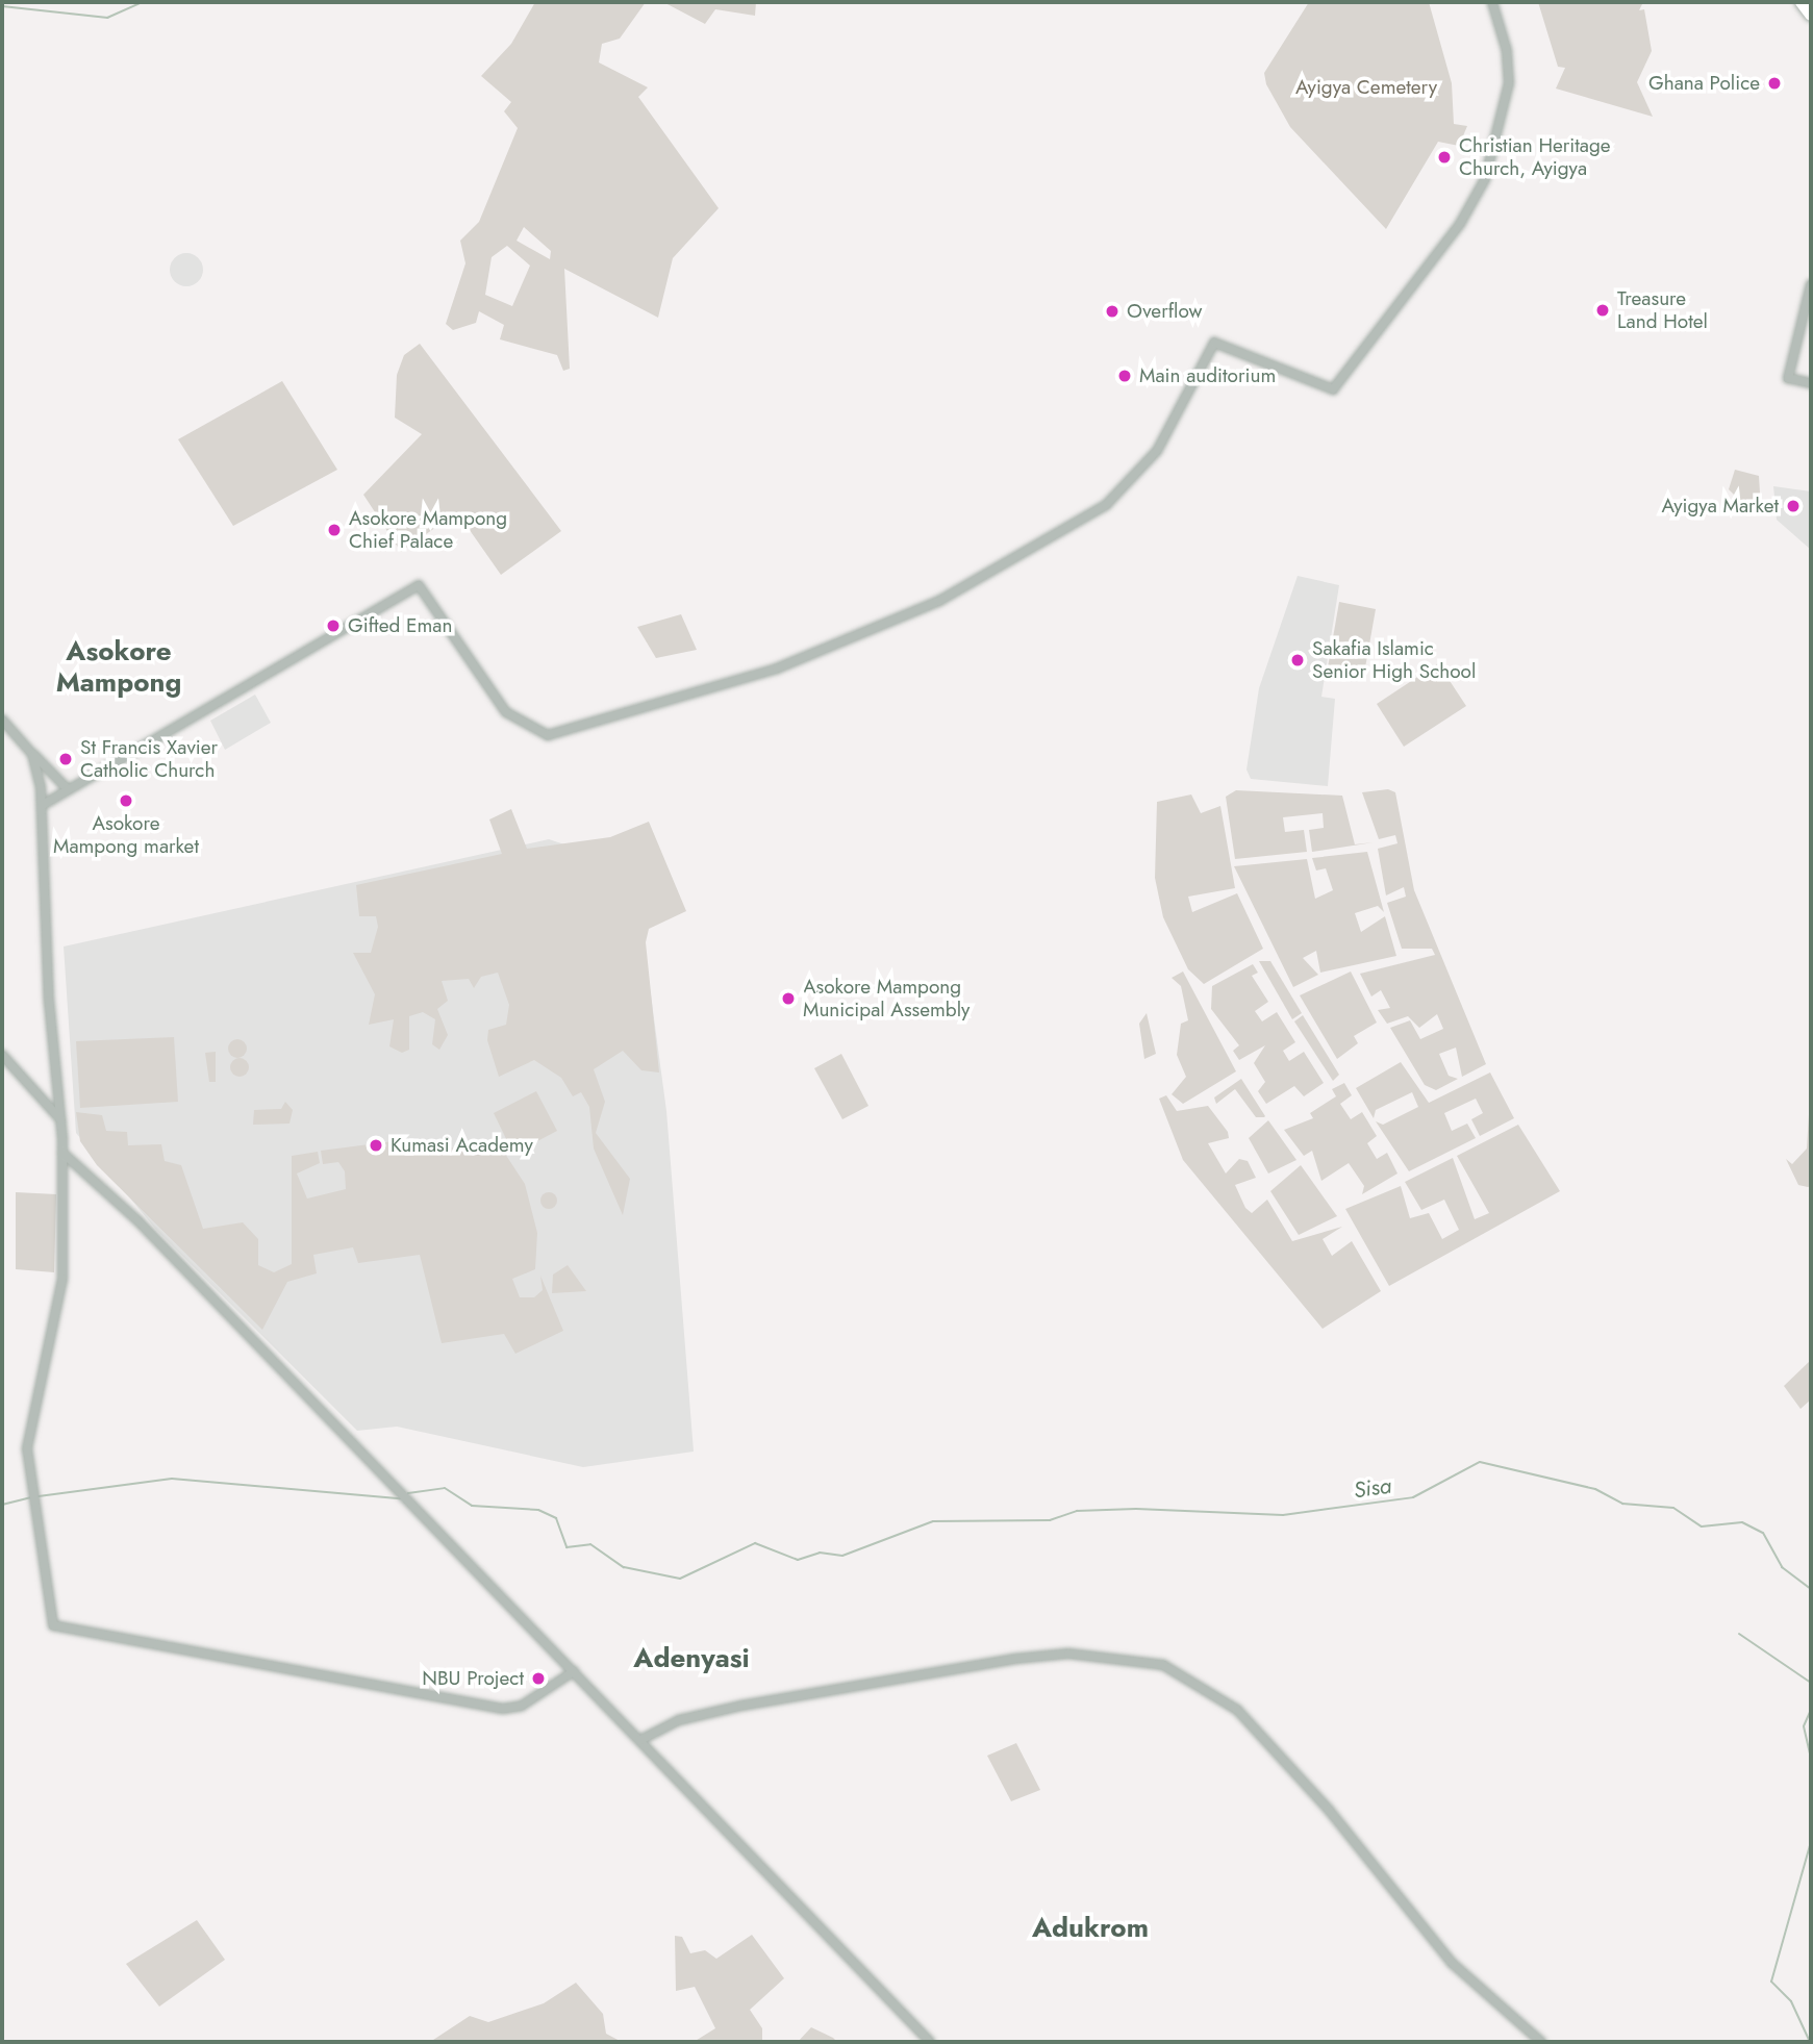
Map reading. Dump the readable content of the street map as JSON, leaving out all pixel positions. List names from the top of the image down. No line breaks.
{"districts":["Asokore Mampong","Adenyasi","Adukrom"],"water":["Sisa"],"parks":["Ayigya Cemetery"],"places":["Ghana Police","Christian Heritage Church, Ayigya","Treasure Land Hotel","Overflow","Main auditorium","Ayigya Market","Asokore Mampong Chief Palace","Gifted Eman","Sakafia Islamic Senior High School","St Francis Xavier Catholic Church","Asokore Mampong market","Asokore Mampong Municipal Assembly","Kumasi Academy","NBU Project"]}
